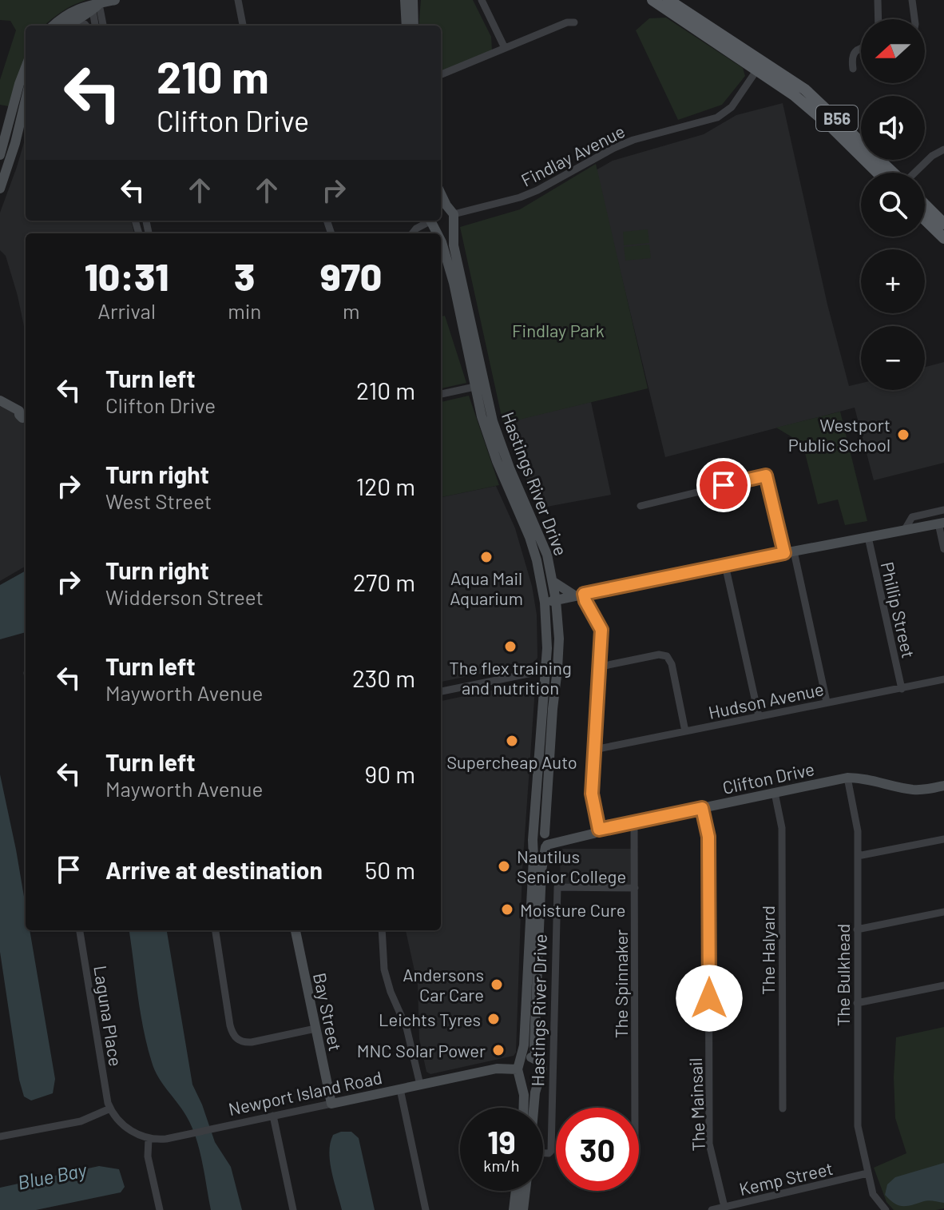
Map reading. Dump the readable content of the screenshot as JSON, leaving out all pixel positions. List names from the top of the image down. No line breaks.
{"streets":{"main road":["B56","Hastings River Drive","Clifton Drive","Bay Street","Newport Island Road"],"street":["Findlay Avenue","Phillip Street","Hudson Avenue","The Halyard","The Bulkhead","The Spinnaker","Laguna Place","The Mainsail","Kemp Street"]},"crossings":[["B56","Findlay Avenue"],["Findlay Avenue","Hastings River Drive"],["Hastings River Drive","Clifton Drive"],["Hastings River Drive","The Spinnaker"],["Hastings River Drive","Newport Island Road"],["Phillip Street","Hudson Avenue"],["Clifton Drive","The Halyard"],["Clifton Drive","The Bulkhead"],["Clifton Drive","The Spinnaker"],["Clifton Drive","The Mainsail"],["The Bulkhead","Kemp Street"],["Bay Street","Newport Island Road"],["The Mainsail","Kemp Street"]],"water":["Blue Bay"],"parks":["Findlay Park"],"places":["Westport Public School","Aqua Mail Aquarium","The flex training and nutrition","Supercheap Auto","Nautilus Senior College","Moisture Cure","Andersons Car Care","Leichts Tyres","MNC Solar Power"],"north":"left","page":{"map_buttons":["+","−"],"turn":["210 m","Clifton Drive"],"eta":["10:31","Arrival","3","min","970","m"],"list":[{"name":"Turn left","note":"Clifton Drive","value":"210 m"},{"name":"Turn right","note":"West Street","value":"120 m"},{"name":"Turn right","note":"Widderson Street","value":"270 m"},{"name":"Turn left","note":"Mayworth Avenue","value":"230 m"},{"name":"Turn left","note":"Mayworth Avenue","value":"90 m"},{"name":"Arrive at destination","value":"50 m"}],"speed":"19 km/h","limit":"30"}}
